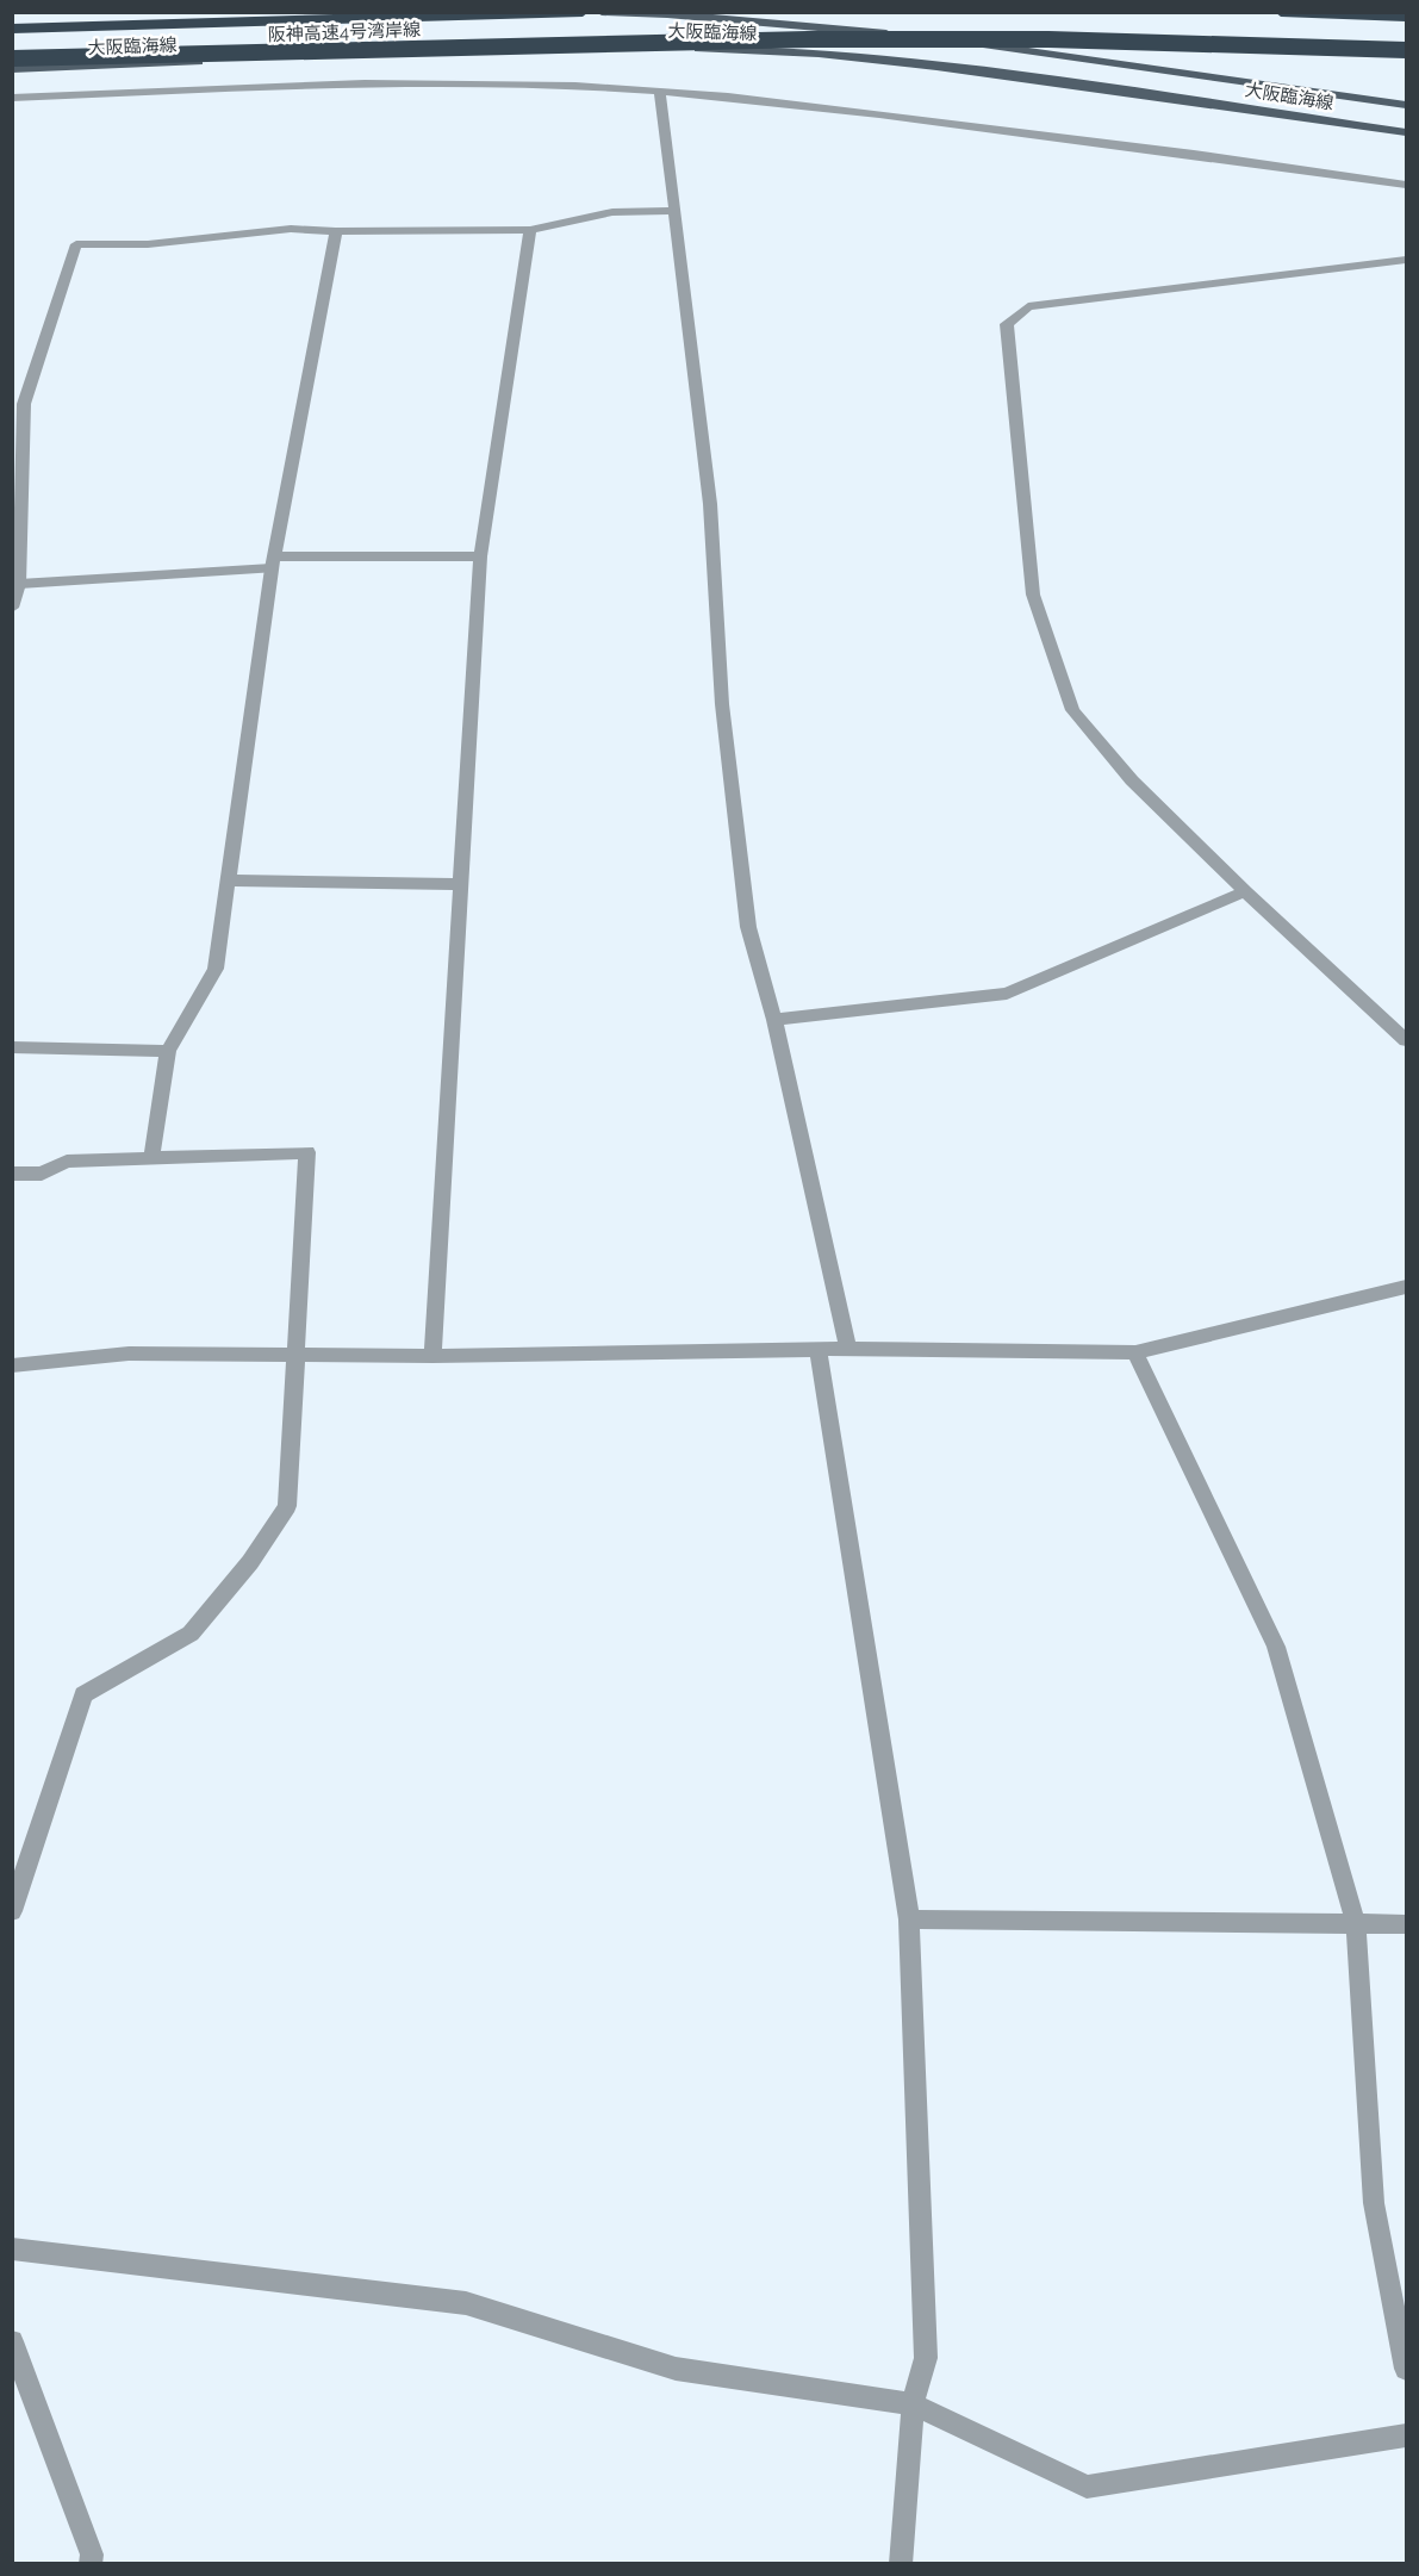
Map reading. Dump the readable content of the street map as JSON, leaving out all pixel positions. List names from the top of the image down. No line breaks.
{"streets":{"highway":["阪神高速4号湾岸線"],"main road":["大阪臨海線"]}}
